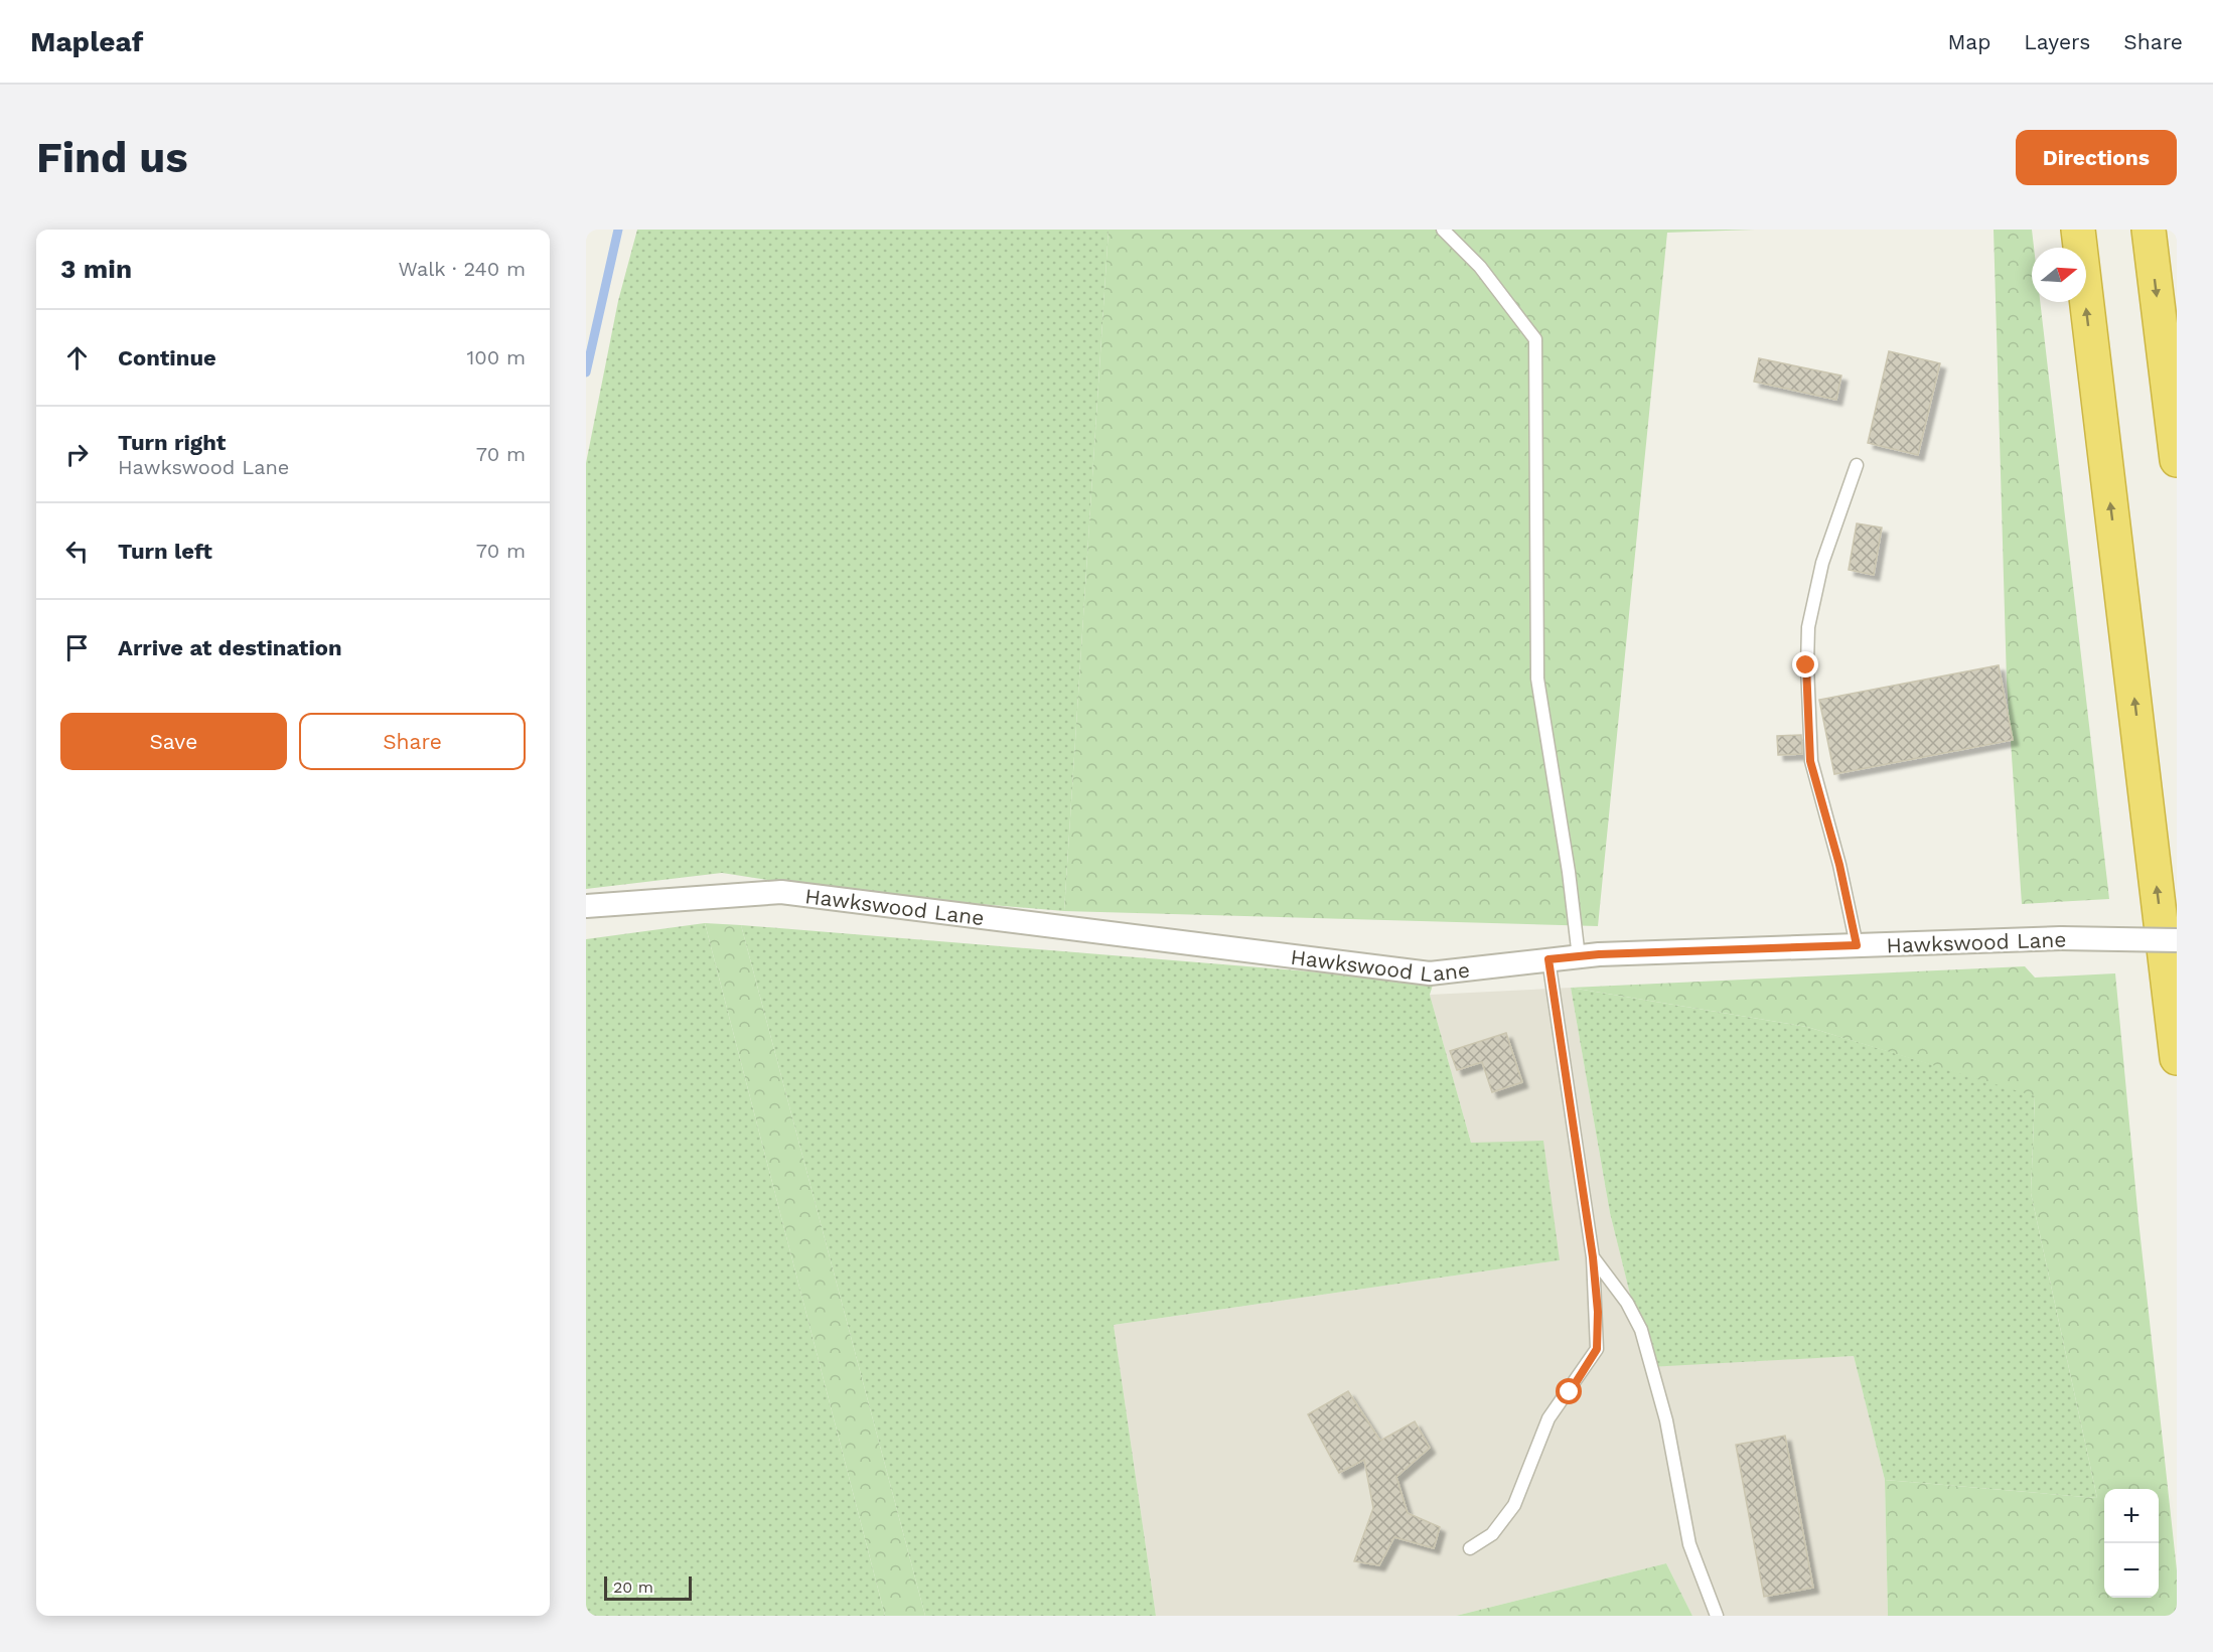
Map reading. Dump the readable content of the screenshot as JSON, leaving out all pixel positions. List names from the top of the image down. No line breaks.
{"streets":{"street":["Hawkswood Lane"]},"scale_bar":"20 m","north":"right","page":{"header":"Mapleaf","nav":["Map","Layers","Share"],"buttons":["Directions",["Save","Share"]],"title":"Find us","heading":["3 min","Walk · 240 m"],"list":[["Continue","100 m"],["Turn right","Hawkswood Lane","70 m"],["Turn left","70 m"],"Arrive at destination"],"map_buttons":["+","−"],"scale":"20 m"}}
